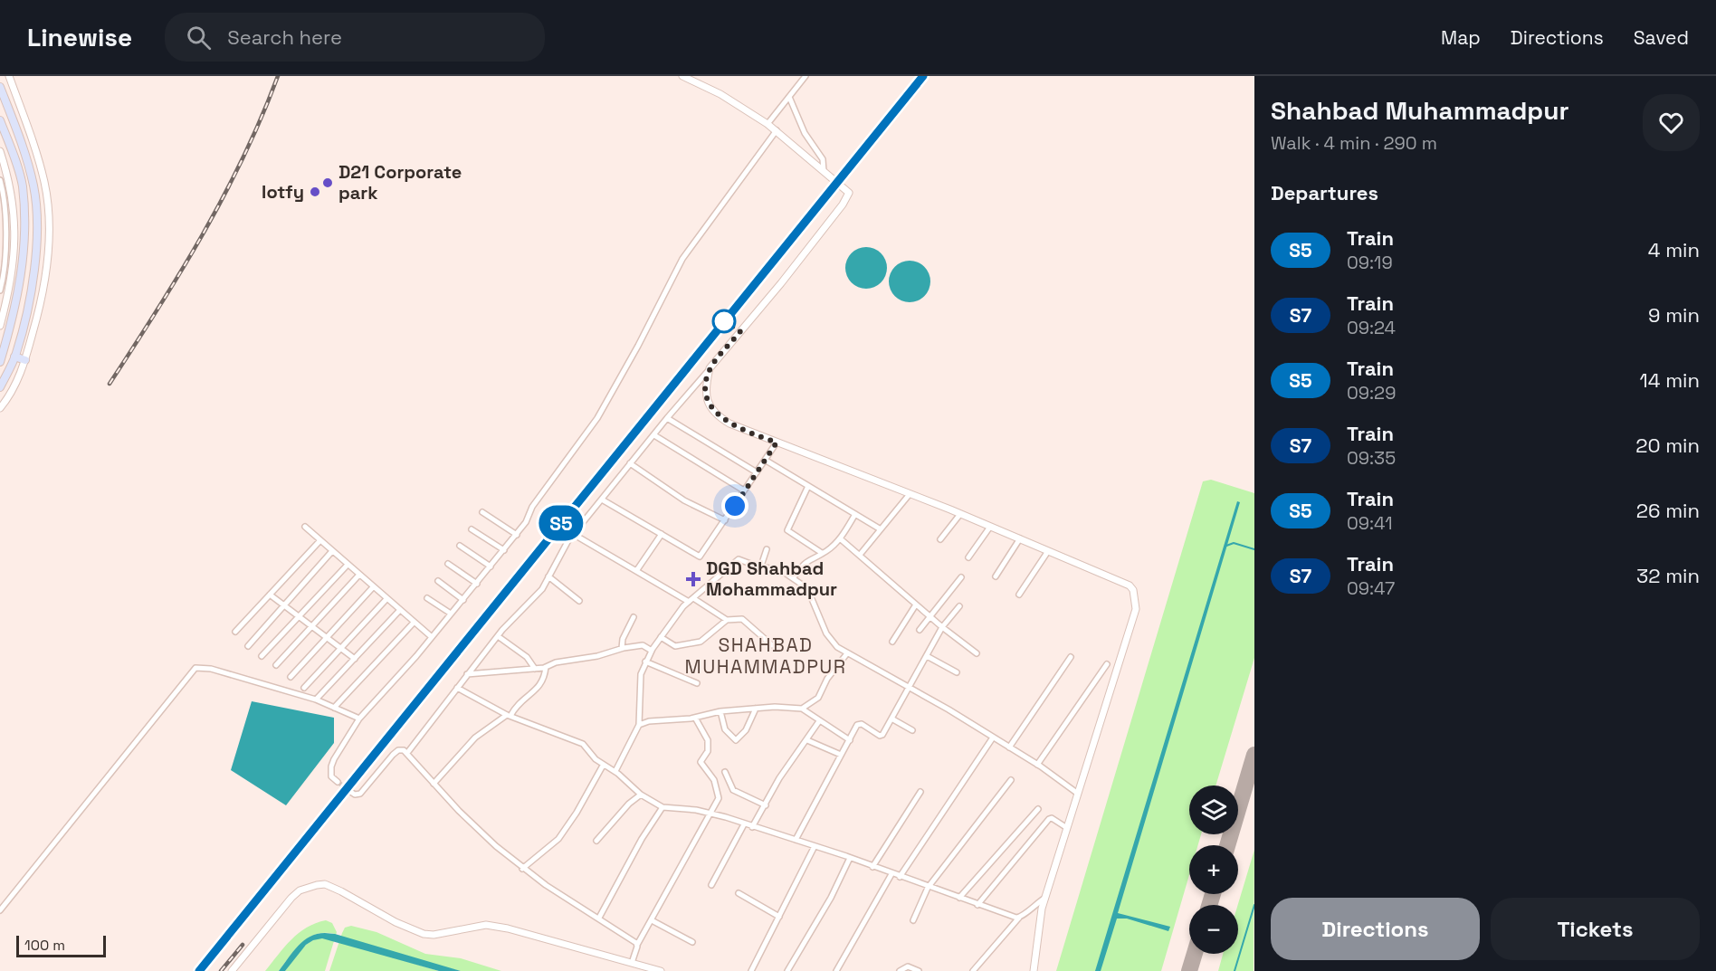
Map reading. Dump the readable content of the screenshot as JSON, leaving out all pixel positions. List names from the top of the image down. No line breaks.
{"districts":["SHAHBAD MUHAMMADPUR"],"places":{"other":["D21 Corporate park","Iotfy"],"health":["DGD Shahbad Mohammadpur"]},"scale_bar":"100 m","page":{"header":"Linewise","search":"Search here","nav":["Map","Directions","Saved"],"on_map":"S5","heading":[["Shahbad Muhammadpur","Walk · 4 min · 290 m"],"Departures"],"list":[{"mark":"S5","name":"Train","note":"09:19","value":"4 min"},{"mark":"S7","name":"Train","note":"09:24","value":"9 min"},{"mark":"S5","name":"Train","note":"09:29","value":"14 min"},{"mark":"S7","name":"Train","note":"09:35","value":"20 min"},{"mark":"S5","name":"Train","note":"09:41","value":"26 min"},{"mark":"S7","name":"Train","note":"09:47","value":"32 min"}],"map_buttons":["+","−"],"buttons":["Directions","Tickets"],"scale":"100 m"}}
